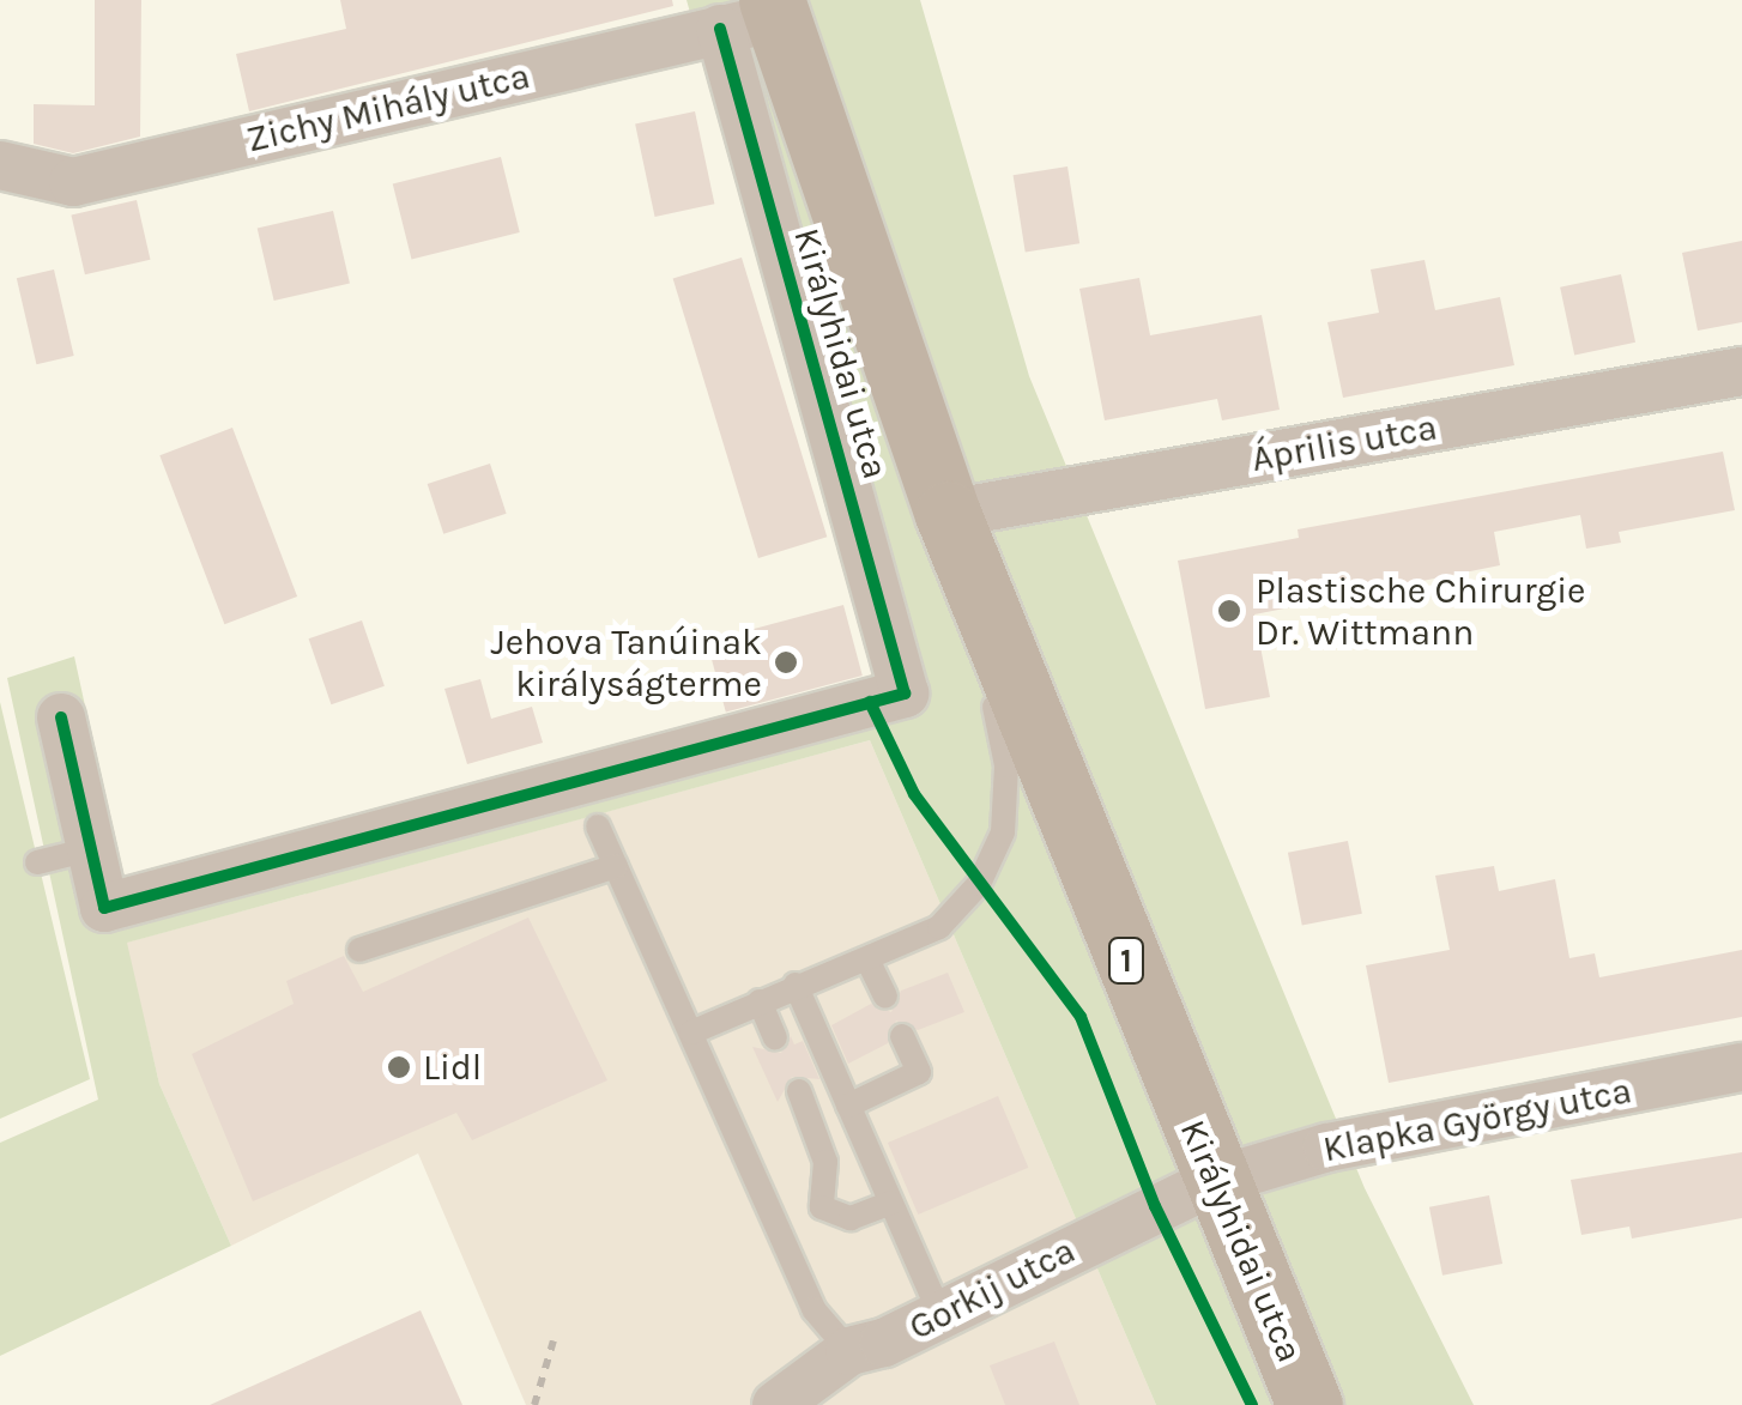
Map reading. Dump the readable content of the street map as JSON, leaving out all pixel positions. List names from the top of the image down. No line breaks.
{"streets":{"main road":["Királyhidai utca","1"],"street":["Zichy Mihály utca","Április utca","Klapka György utca","Gorkij utca"]},"crossings":[["Zichy Mihály utca","Királyhidai utca"],["Királyhidai utca","Április utca"],["Királyhidai utca","Klapka György utca"],["Királyhidai utca","Gorkij utca"],["Klapka György utca","Gorkij utca"]],"places":["Plastische Chirurgie Dr. Wittmann","Jehova Tanúinak királyságterme","Lidl"]}
